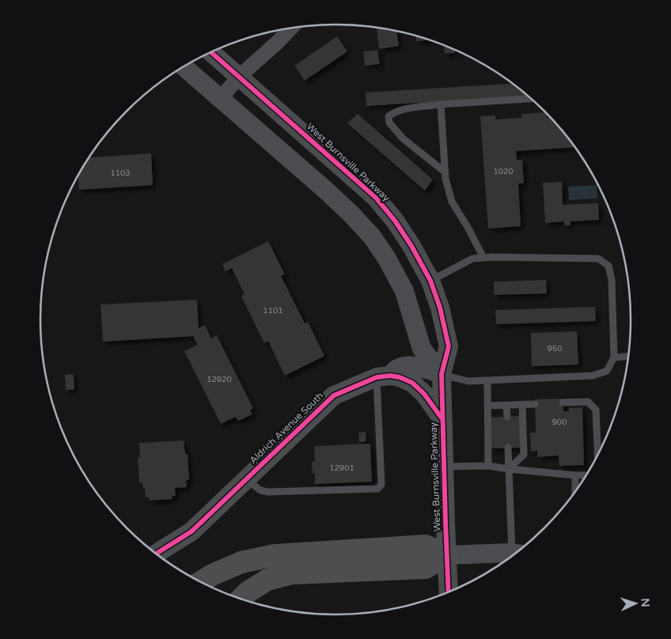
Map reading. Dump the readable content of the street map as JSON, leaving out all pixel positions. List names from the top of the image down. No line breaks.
{"streets":{"street":["West Burnsville Parkway","Aldrich Avenue South"]},"crossings":[["West Burnsville Parkway","Aldrich Avenue South"]],"house_numbers":["1020","1103","1101","950","12920","900","12901"],"north":"right"}
